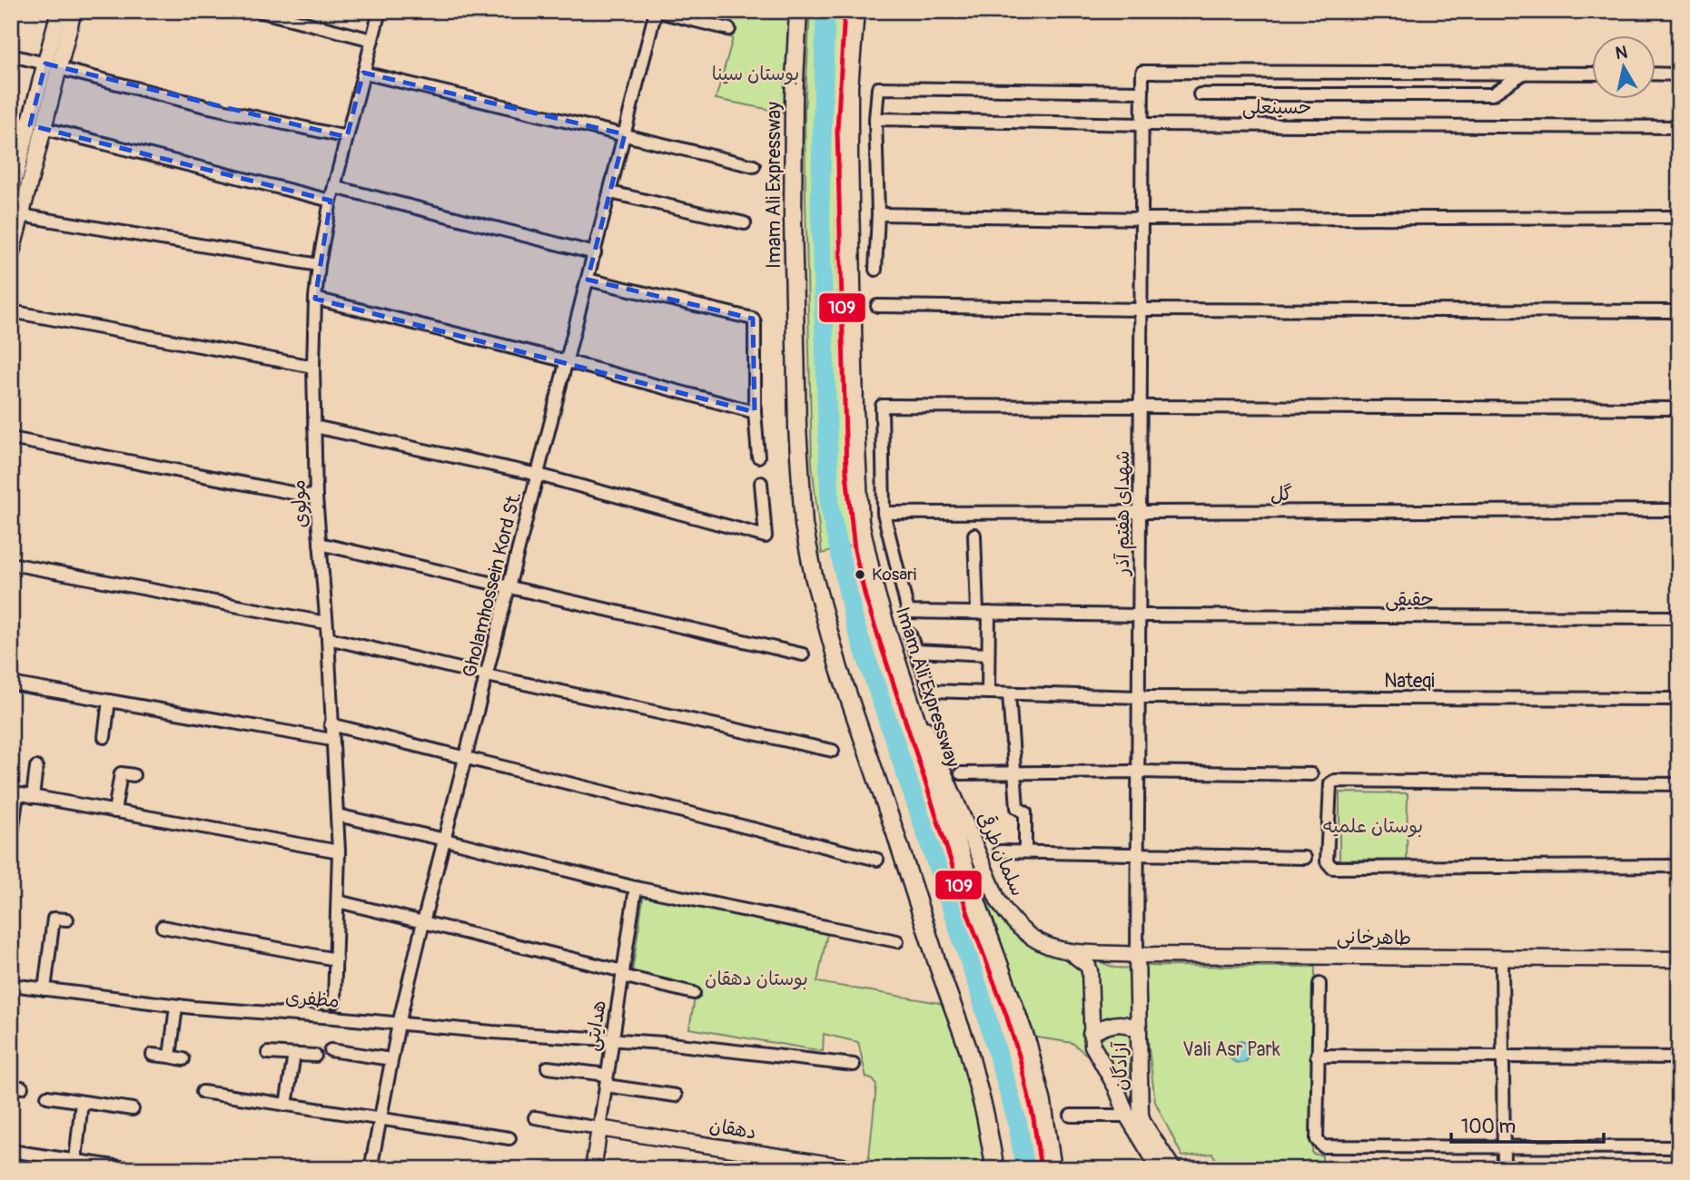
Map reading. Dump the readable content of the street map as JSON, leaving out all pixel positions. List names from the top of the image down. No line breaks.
{"streets":{"highway":["Imam Ali Expressway"],"main road":["سلمان طرقی","طاهرخانی","هدایتی","آزادگان","دهقان"],"street":["حسینعلی","گل","مولوی","شهدای هفتم آذر","Gholamhossein Kord St.","حقیقی","Nateqi","مظفری"]},"crossings":[["حسینعلی","شهدای هفتم آذر"],["Imam Ali Expressway","سلمان طرقی"],["گل","شهدای هفتم آذر"],["گل","حقیقی"],["شهدای هفتم آذر","حقیقی"],["شهدای هفتم آذر","Nateqi"],["شهدای هفتم آذر","طاهرخانی"],["شهدای هفتم آذر","آزادگان"],["Gholamhossein Kord St.","مظفری"],["سلمان طرقی","طاهرخانی"],["طاهرخانی","آزادگان"],["مظفری","هدایتی"],["هدایتی","دهقان"]],"parks":["بوستان سینا","بوستان علمیه","بوستان دهقان","Vali Asr Park"],"places":["Kosari"],"lines":["transit line 109"],"scale_bar":"100 m","north":"top"}
